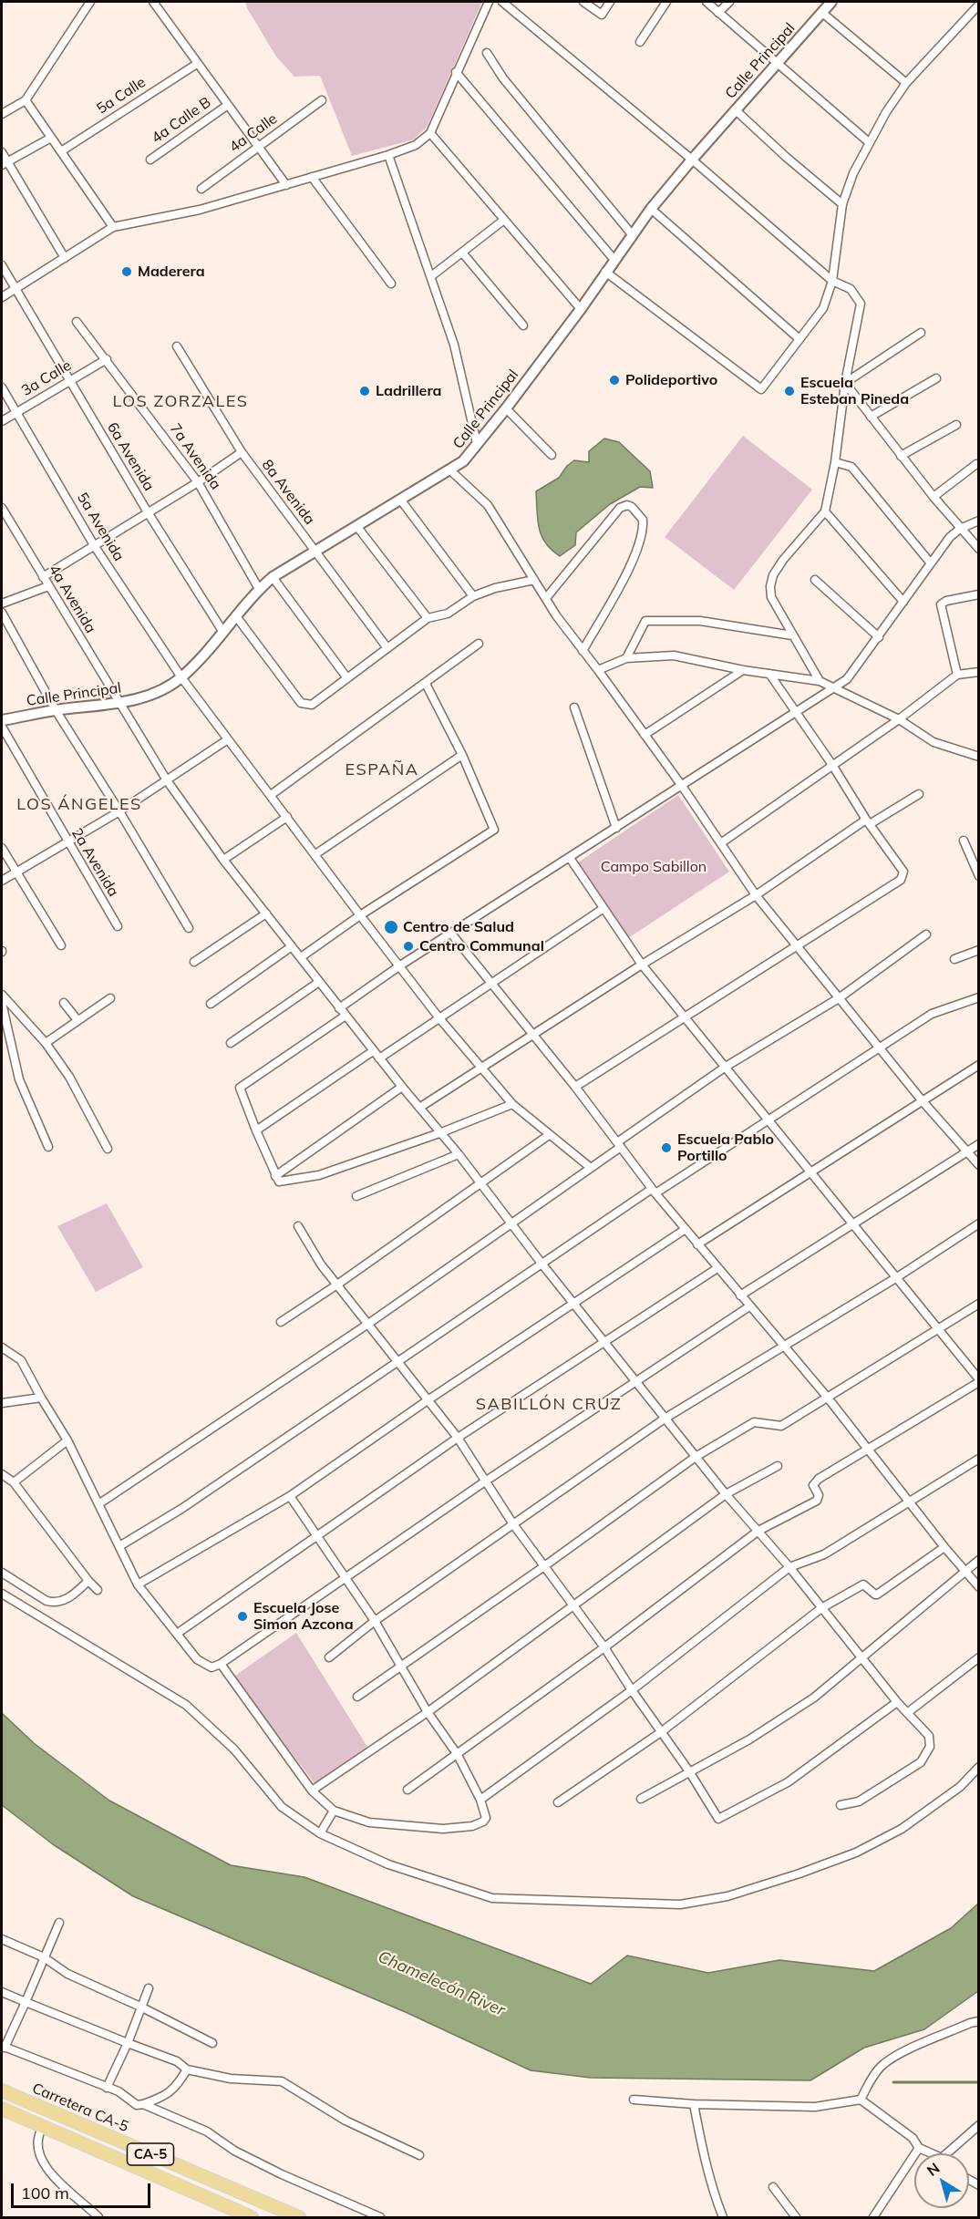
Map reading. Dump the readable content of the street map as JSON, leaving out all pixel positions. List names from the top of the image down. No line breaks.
{"streets":{"highway":["Carretera CA-5","CA-5"],"street":["Calle Principal","5a Calle","4a Calle B","4a Calle","3a Calle","6a Avenida","7a Avenida","8a Avenida","5a Avenida","4a Avenida","2a Avenida"]},"crossings":[["Calle Principal","6a Avenida"],["Calle Principal","7a Avenida"],["Calle Principal","8a Avenida"],["Calle Principal","5a Avenida"],["Calle Principal","4a Avenida"],["3a Calle","6a Avenida"],["3a Calle","7a Avenida"],["3a Calle","5a Avenida"]],"districts":["LOS ZORZALES","ESPAÑA","LOS ÁNGELES","SABILLÓN CRUZ"],"water":["Chamelecón River"],"parks":["Campo Sabillon"],"places":["Maderera","Polideportivo","Ladrillera","Escuela Esteban Pineda","Centro de Salud","Centro Communal","Escuela Pablo Portillo","Escuela Jose Simon Azcona"],"scale_bar":"100 m","north":"top left"}
